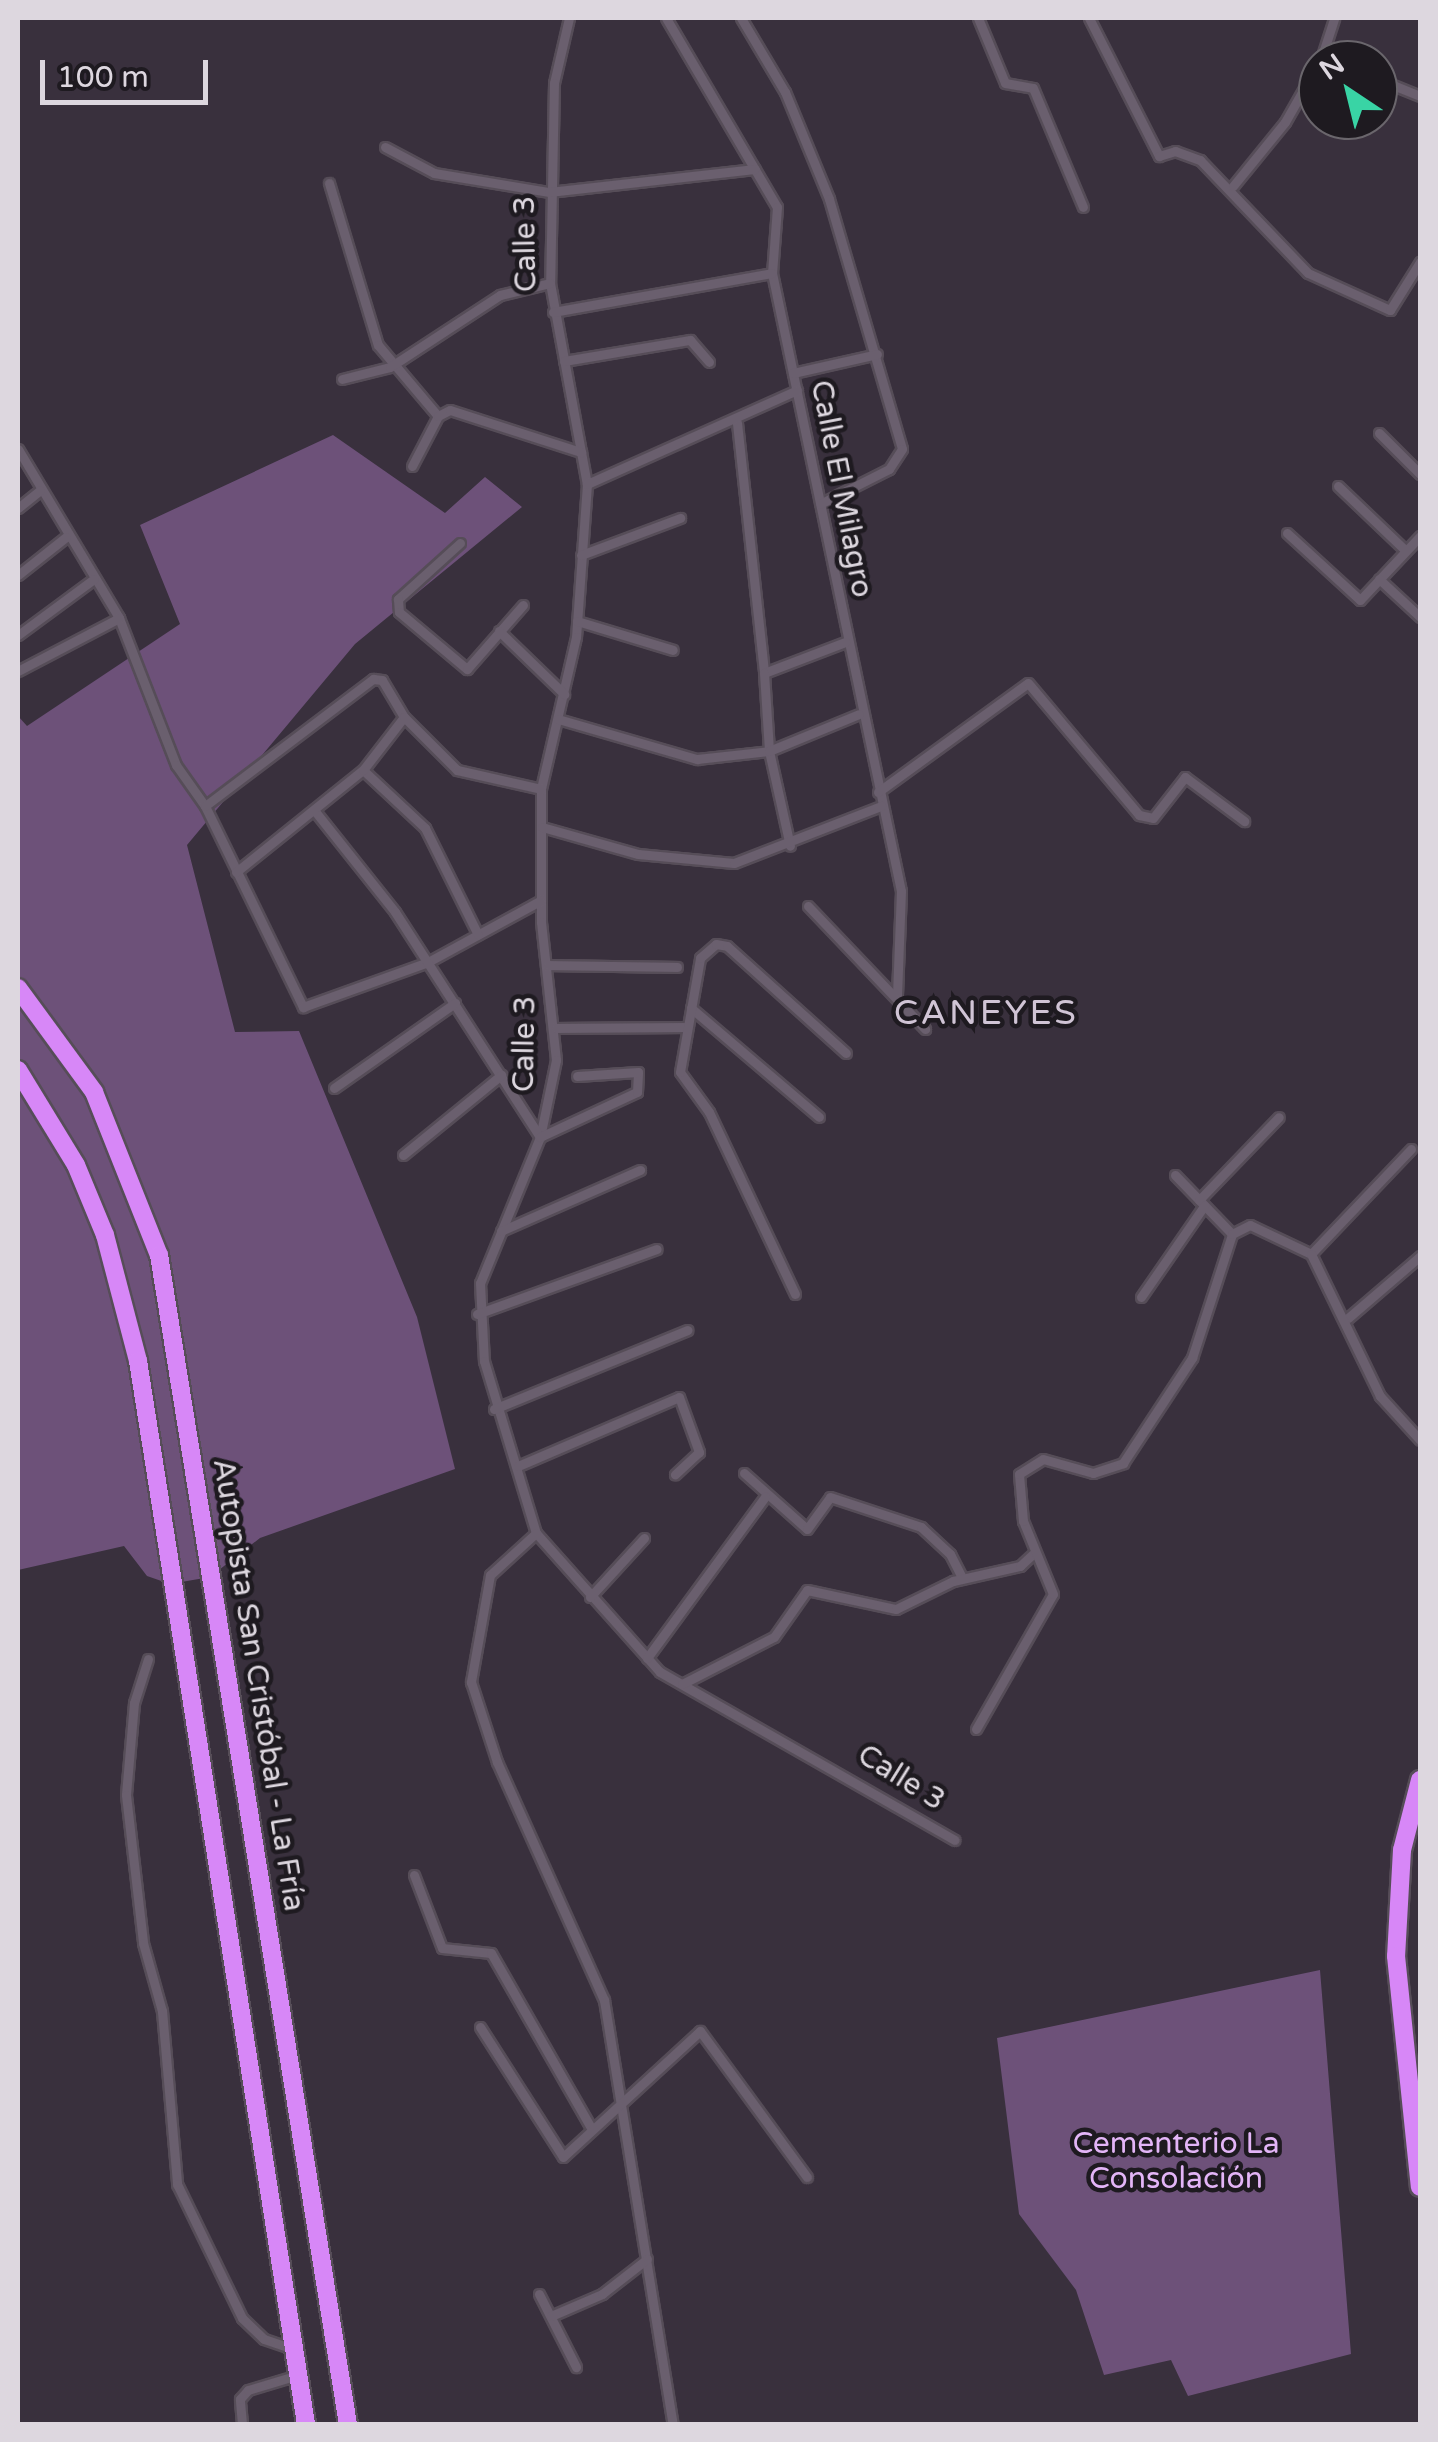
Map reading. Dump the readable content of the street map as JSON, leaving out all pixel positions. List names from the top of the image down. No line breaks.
{"streets":{"highway":["Autopista San Cristóbal - La Fría"],"street":["Calle 3","Calle El Milagro"]},"districts":["CANEYES"],"parks":["Cementerio La Consolación"],"scale_bar":"100 m","north":"top left"}
